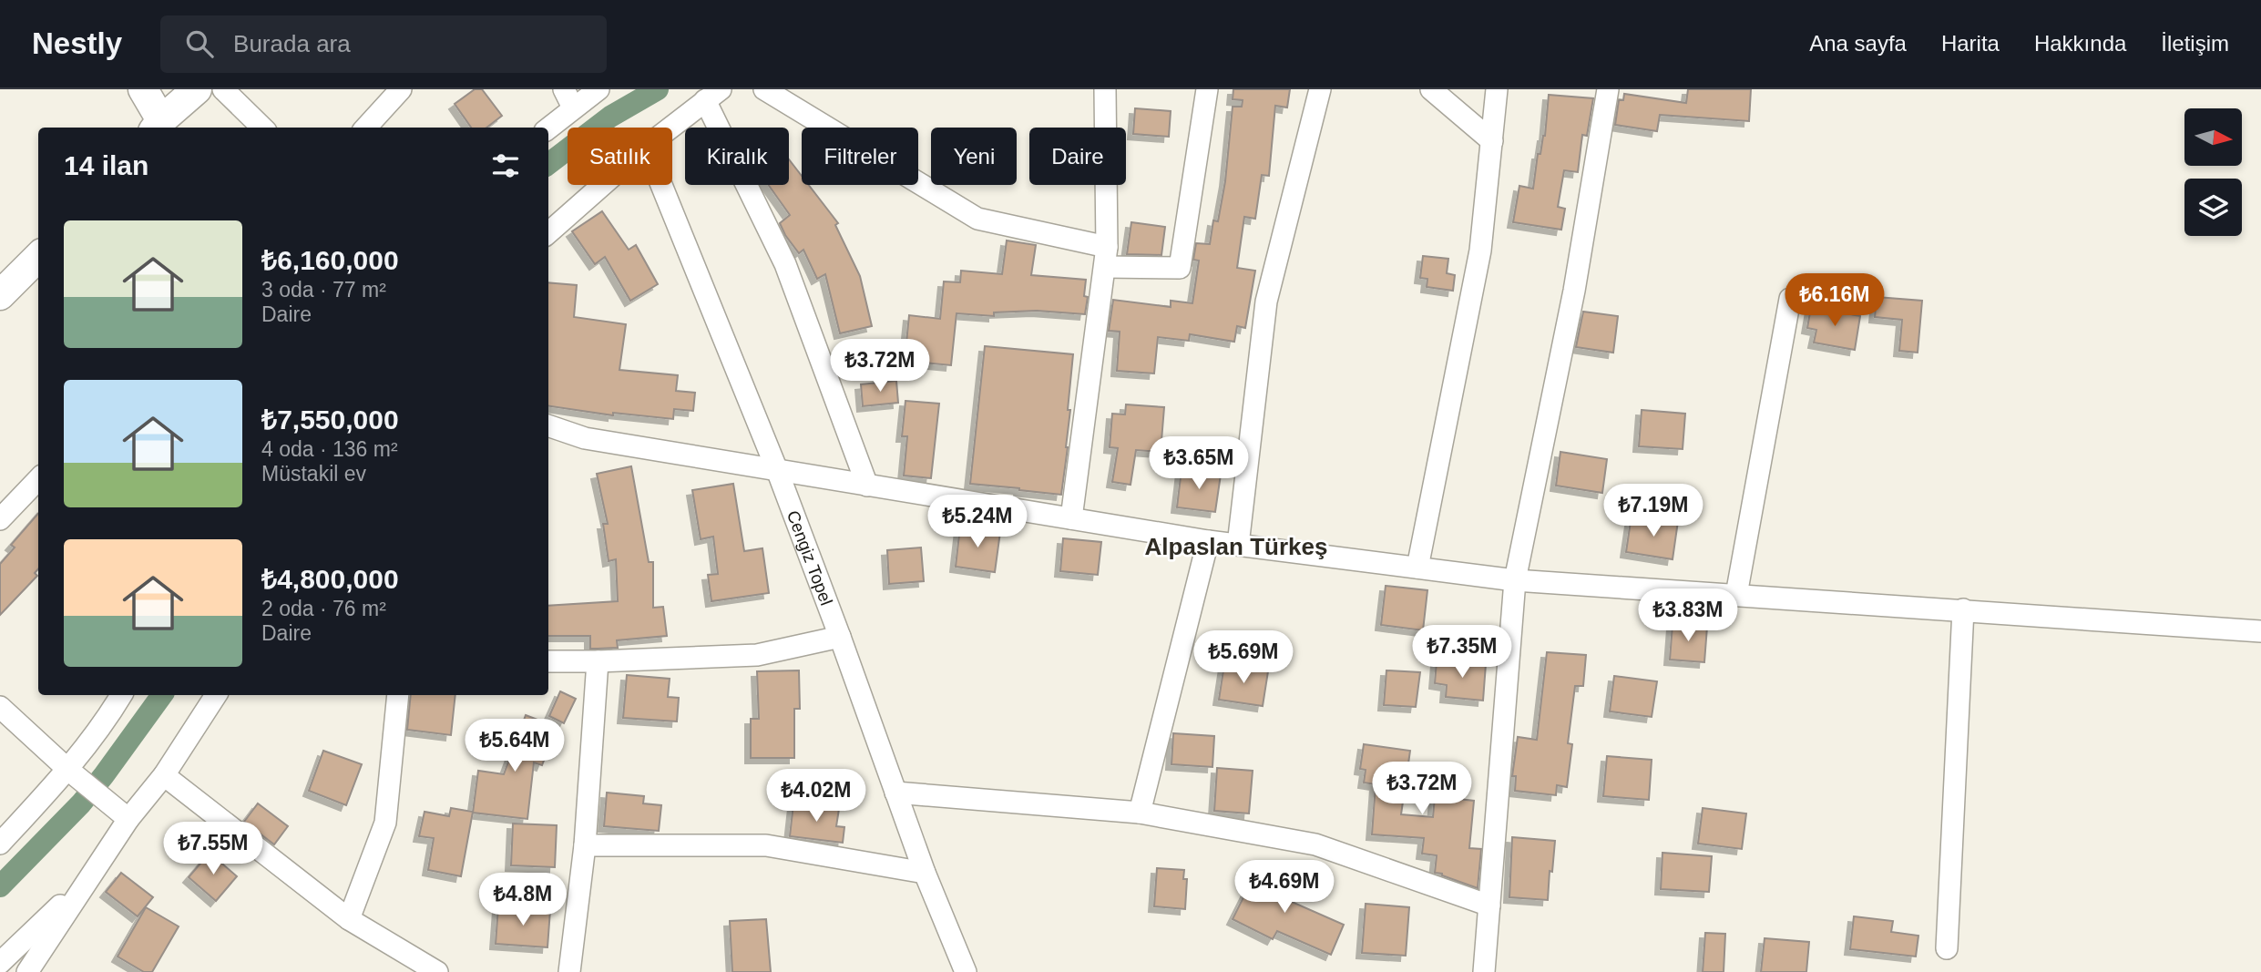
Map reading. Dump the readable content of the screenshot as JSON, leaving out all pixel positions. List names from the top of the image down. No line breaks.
{"streets":{"street":["Cengiz Topel"]},"districts":["Alpaslan Türkeş"],"north":"right","page":{"header":"Nestly","search":"Burada ara","nav":["Ana sayfa","Harita","Hakkında","İletişim"],"chip":["Satılık","Kiralık","Filtreler","Yeni","Daire"],"heading":"14 ilan","list":[{"name":"₺6,160,000","note":"3 oda · 77 m² · Daire"},{"name":"₺7,550,000","note":"4 oda · 136 m² · Müstakil ev"},{"name":"₺4,800,000","note":"2 oda · 76 m² · Daire"}],"price":["₺6.16M","₺3.72M","₺3.65M","₺7.19M","₺5.24M","₺3.83M","₺7.35M","₺5.69M","₺5.64M","₺3.72M","₺4.02M","₺7.55M","₺4.69M","₺4.8M"]}}
